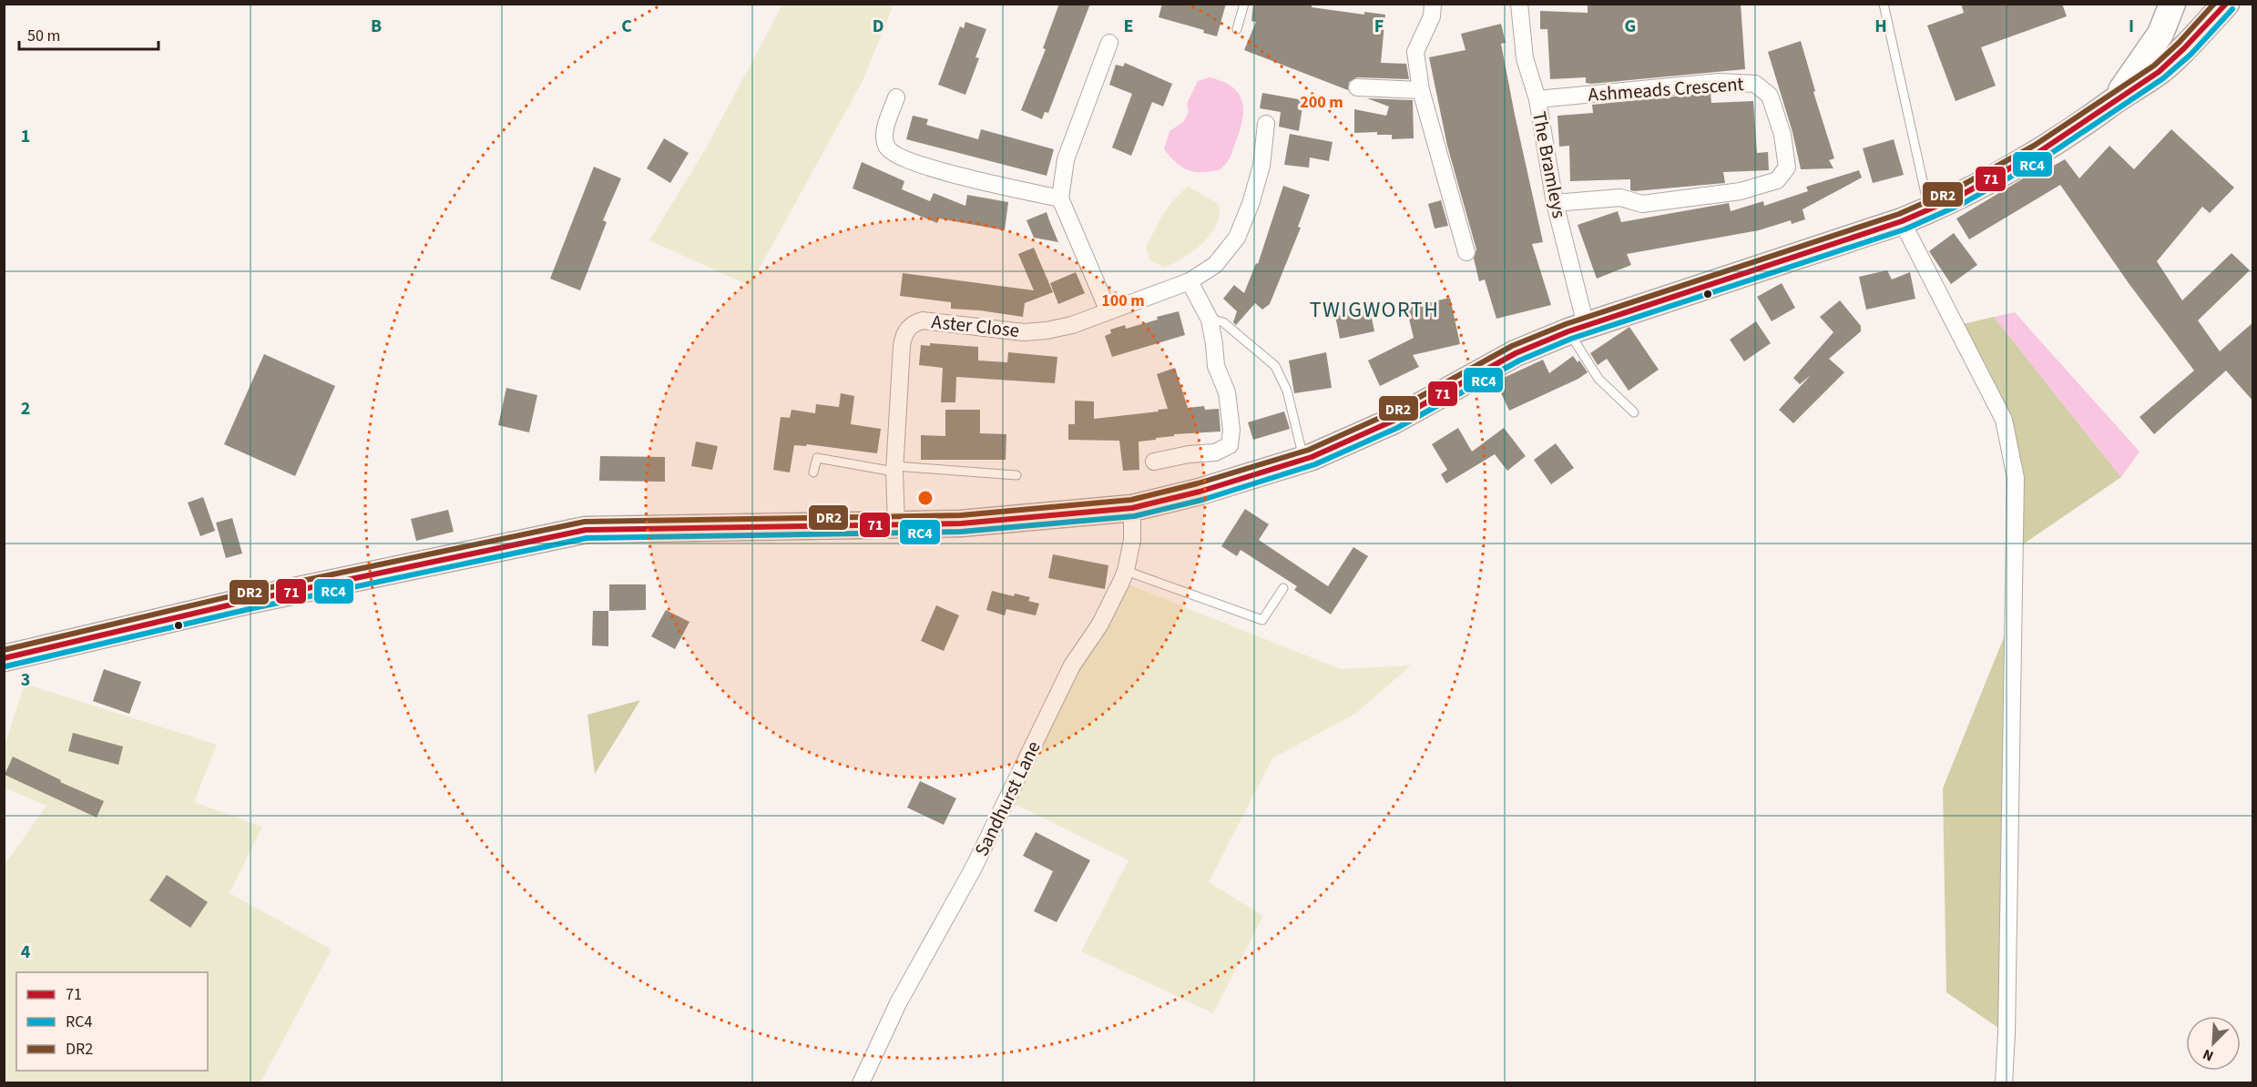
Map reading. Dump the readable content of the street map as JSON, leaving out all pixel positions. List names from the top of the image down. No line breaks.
{"streets":{"street":["Ashmeads Crescent","The Bramleys","Aster Close","Sandhurst Lane"]},"crossings":[["Ashmeads Crescent","The Bramleys"]],"districts":["TWIGWORTH"],"lines":["transit line 71","transit line DR2","transit line RC4"],"legend":["71","RC4","DR2"],"scale_bar":"50 m","north":"bottom left","grid":{"columns":["B","C","D","E","F","G","H","I"],"rows":["1","2","3","4"]},"rings":["200 m","100 m"]}
